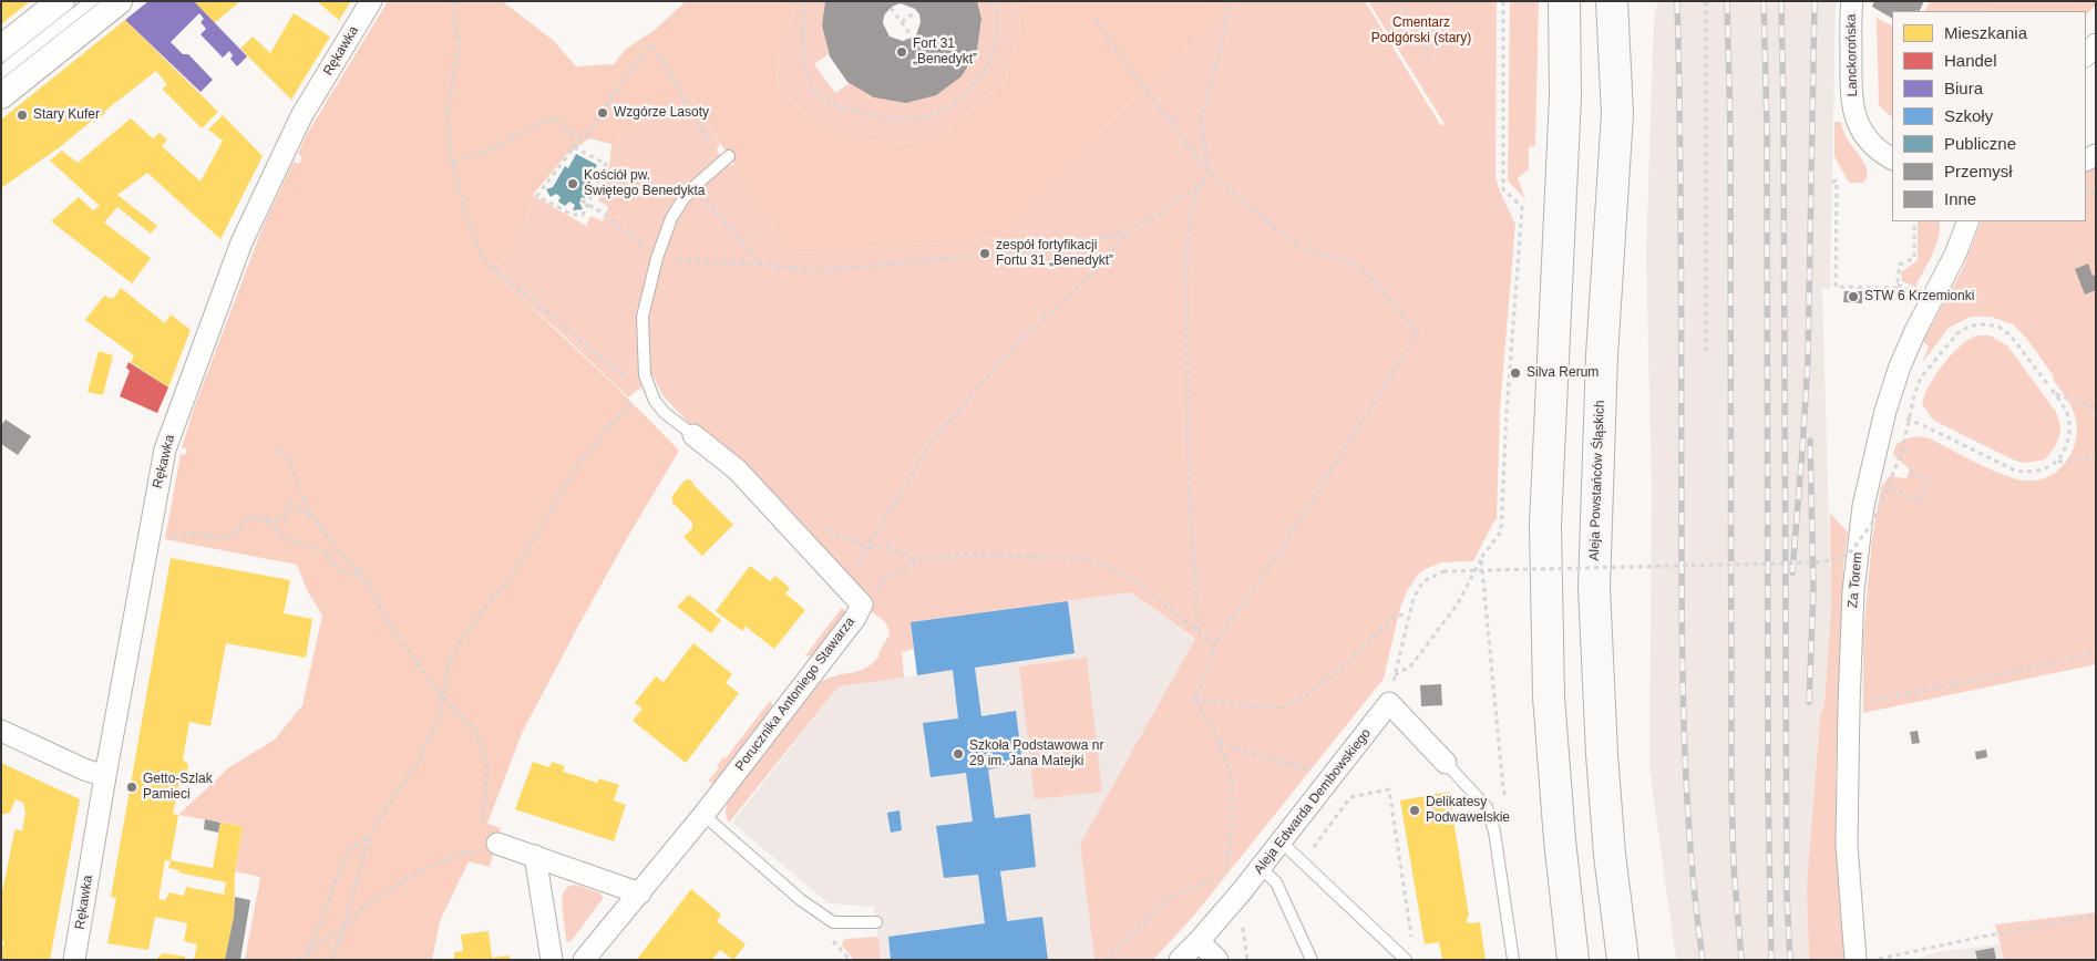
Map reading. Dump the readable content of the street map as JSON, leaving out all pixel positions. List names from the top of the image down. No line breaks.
{"streets":{"main road":["Aleja Powstańców Śląskich"],"street":["Rękawka","Lanckorońska","Za Torem","Porucznika Antoniego Stawarza","Aleja Edwarda Dembowskiego"]},"parks":["Cmentarz Podgórski (stary)"],"places":["Fort 31 „Benedykt”","Wzgórze Lasoty","Stary Kufer","Kościół pw. Świętego Benedykta","zespół fortyfikacji Fortu 31 „Benedykt”","STW 6 Krzemionki","Silva Rerum","Szkoła Podstawowa nr 29 im. Jana Matejki","Getto-Szlak Pamieci","Delikatesy Podwawelskie"],"legend":["Mieszkania","Handel","Biura","Szkoły","Publiczne","Przemysł","Inne"]}
